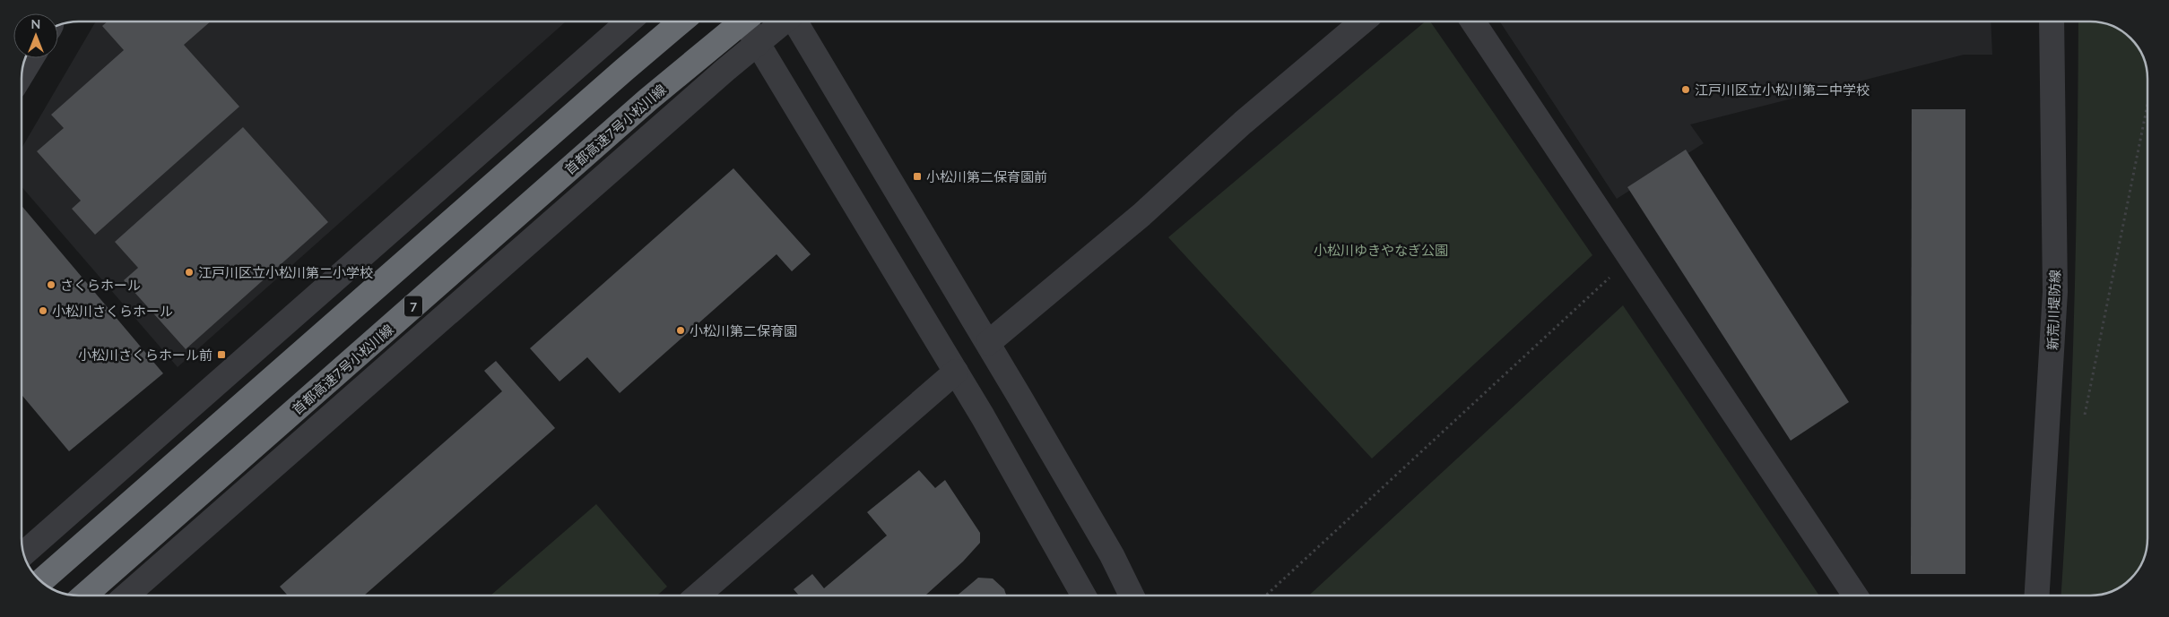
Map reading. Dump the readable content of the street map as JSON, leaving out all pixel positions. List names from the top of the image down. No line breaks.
{"streets":{"highway":["首都高速7号小松川線","7"],"street":["新荒川堤防線"]},"parks":["小松川ゆきやなぎ公園"],"places":{"other":["江戸川区立小松川第二中学校","江戸川区立小松川第二小学校","さくらホール","小松川さくらホール","小松川第二保育園"],"transit":["小松川第二保育園前","小松川さくらホール前"]},"north":"top"}
